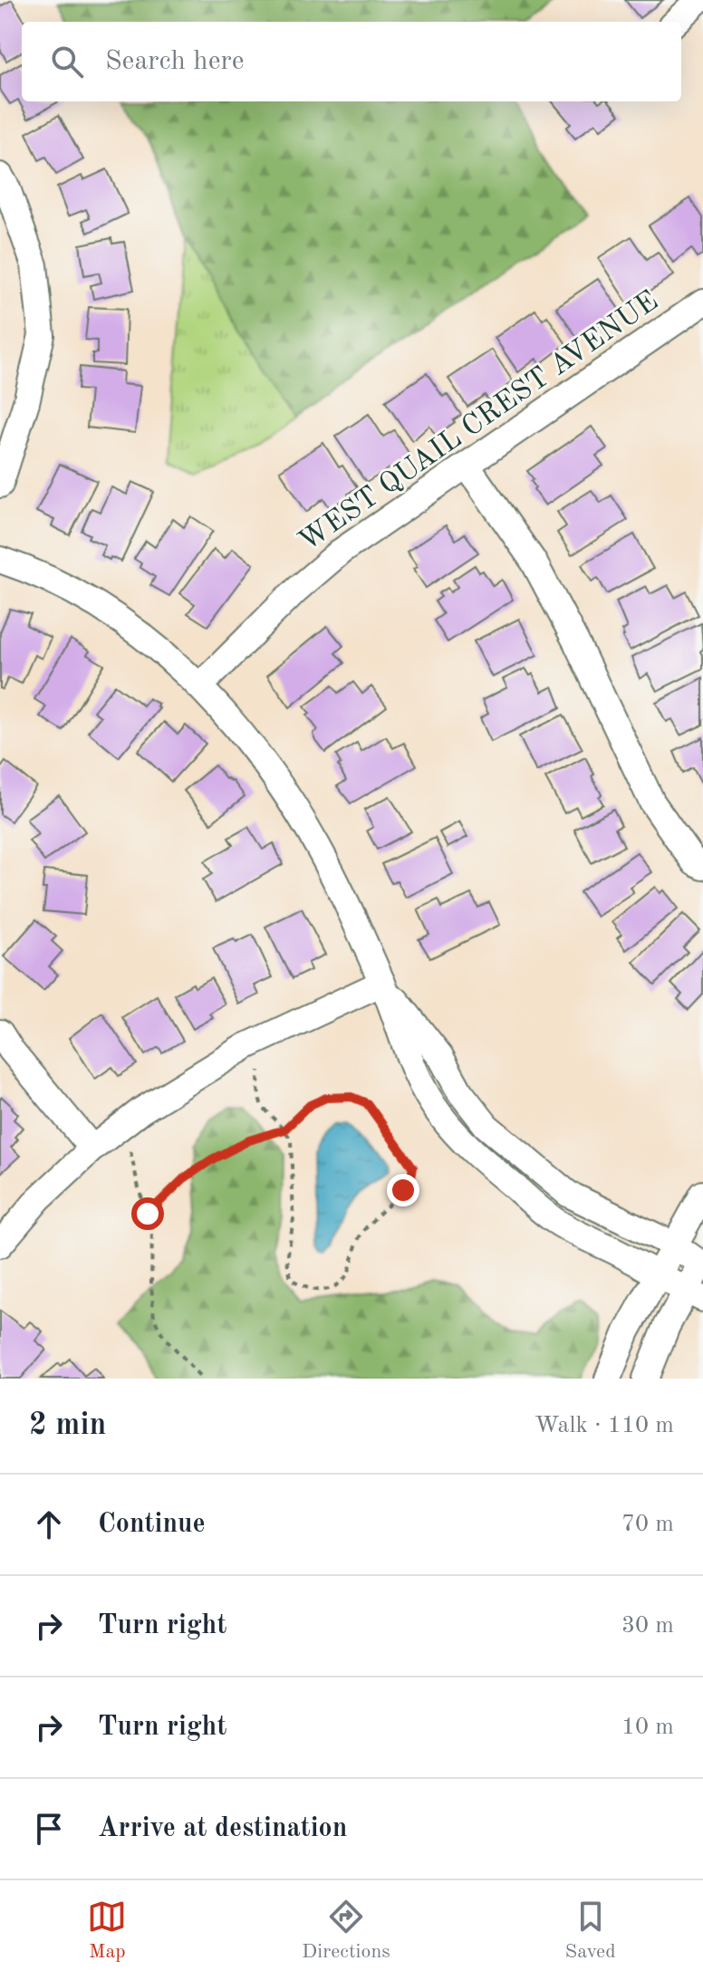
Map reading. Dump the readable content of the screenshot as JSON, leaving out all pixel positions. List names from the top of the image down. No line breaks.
{"streets":{"street":["WEST QUAIL CREST AVENUE"]},"page":{"search":"Search here","heading":["2 min","Walk · 110 m"],"list":[["Continue","70 m"],["Turn right","30 m"],["Turn right","10 m"],"Arrive at destination"],"nav":["Map","Directions","Saved"]}}
